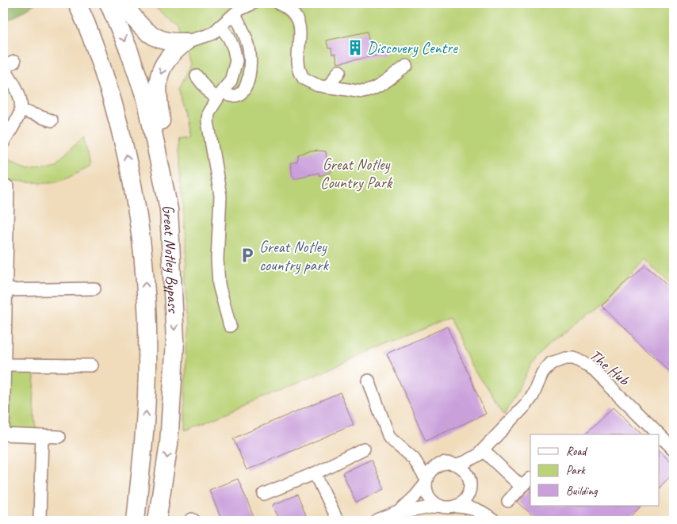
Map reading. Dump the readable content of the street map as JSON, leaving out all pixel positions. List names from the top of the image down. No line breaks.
{"streets":{"highway":["Great Notley Bypass"],"street":["The Hub"]},"parks":["Great Notley Country Park"],"places":{"building":["Discovery Centre"],"parking":["Great Notley country park"]},"legend":["Road","Park","Building"]}
